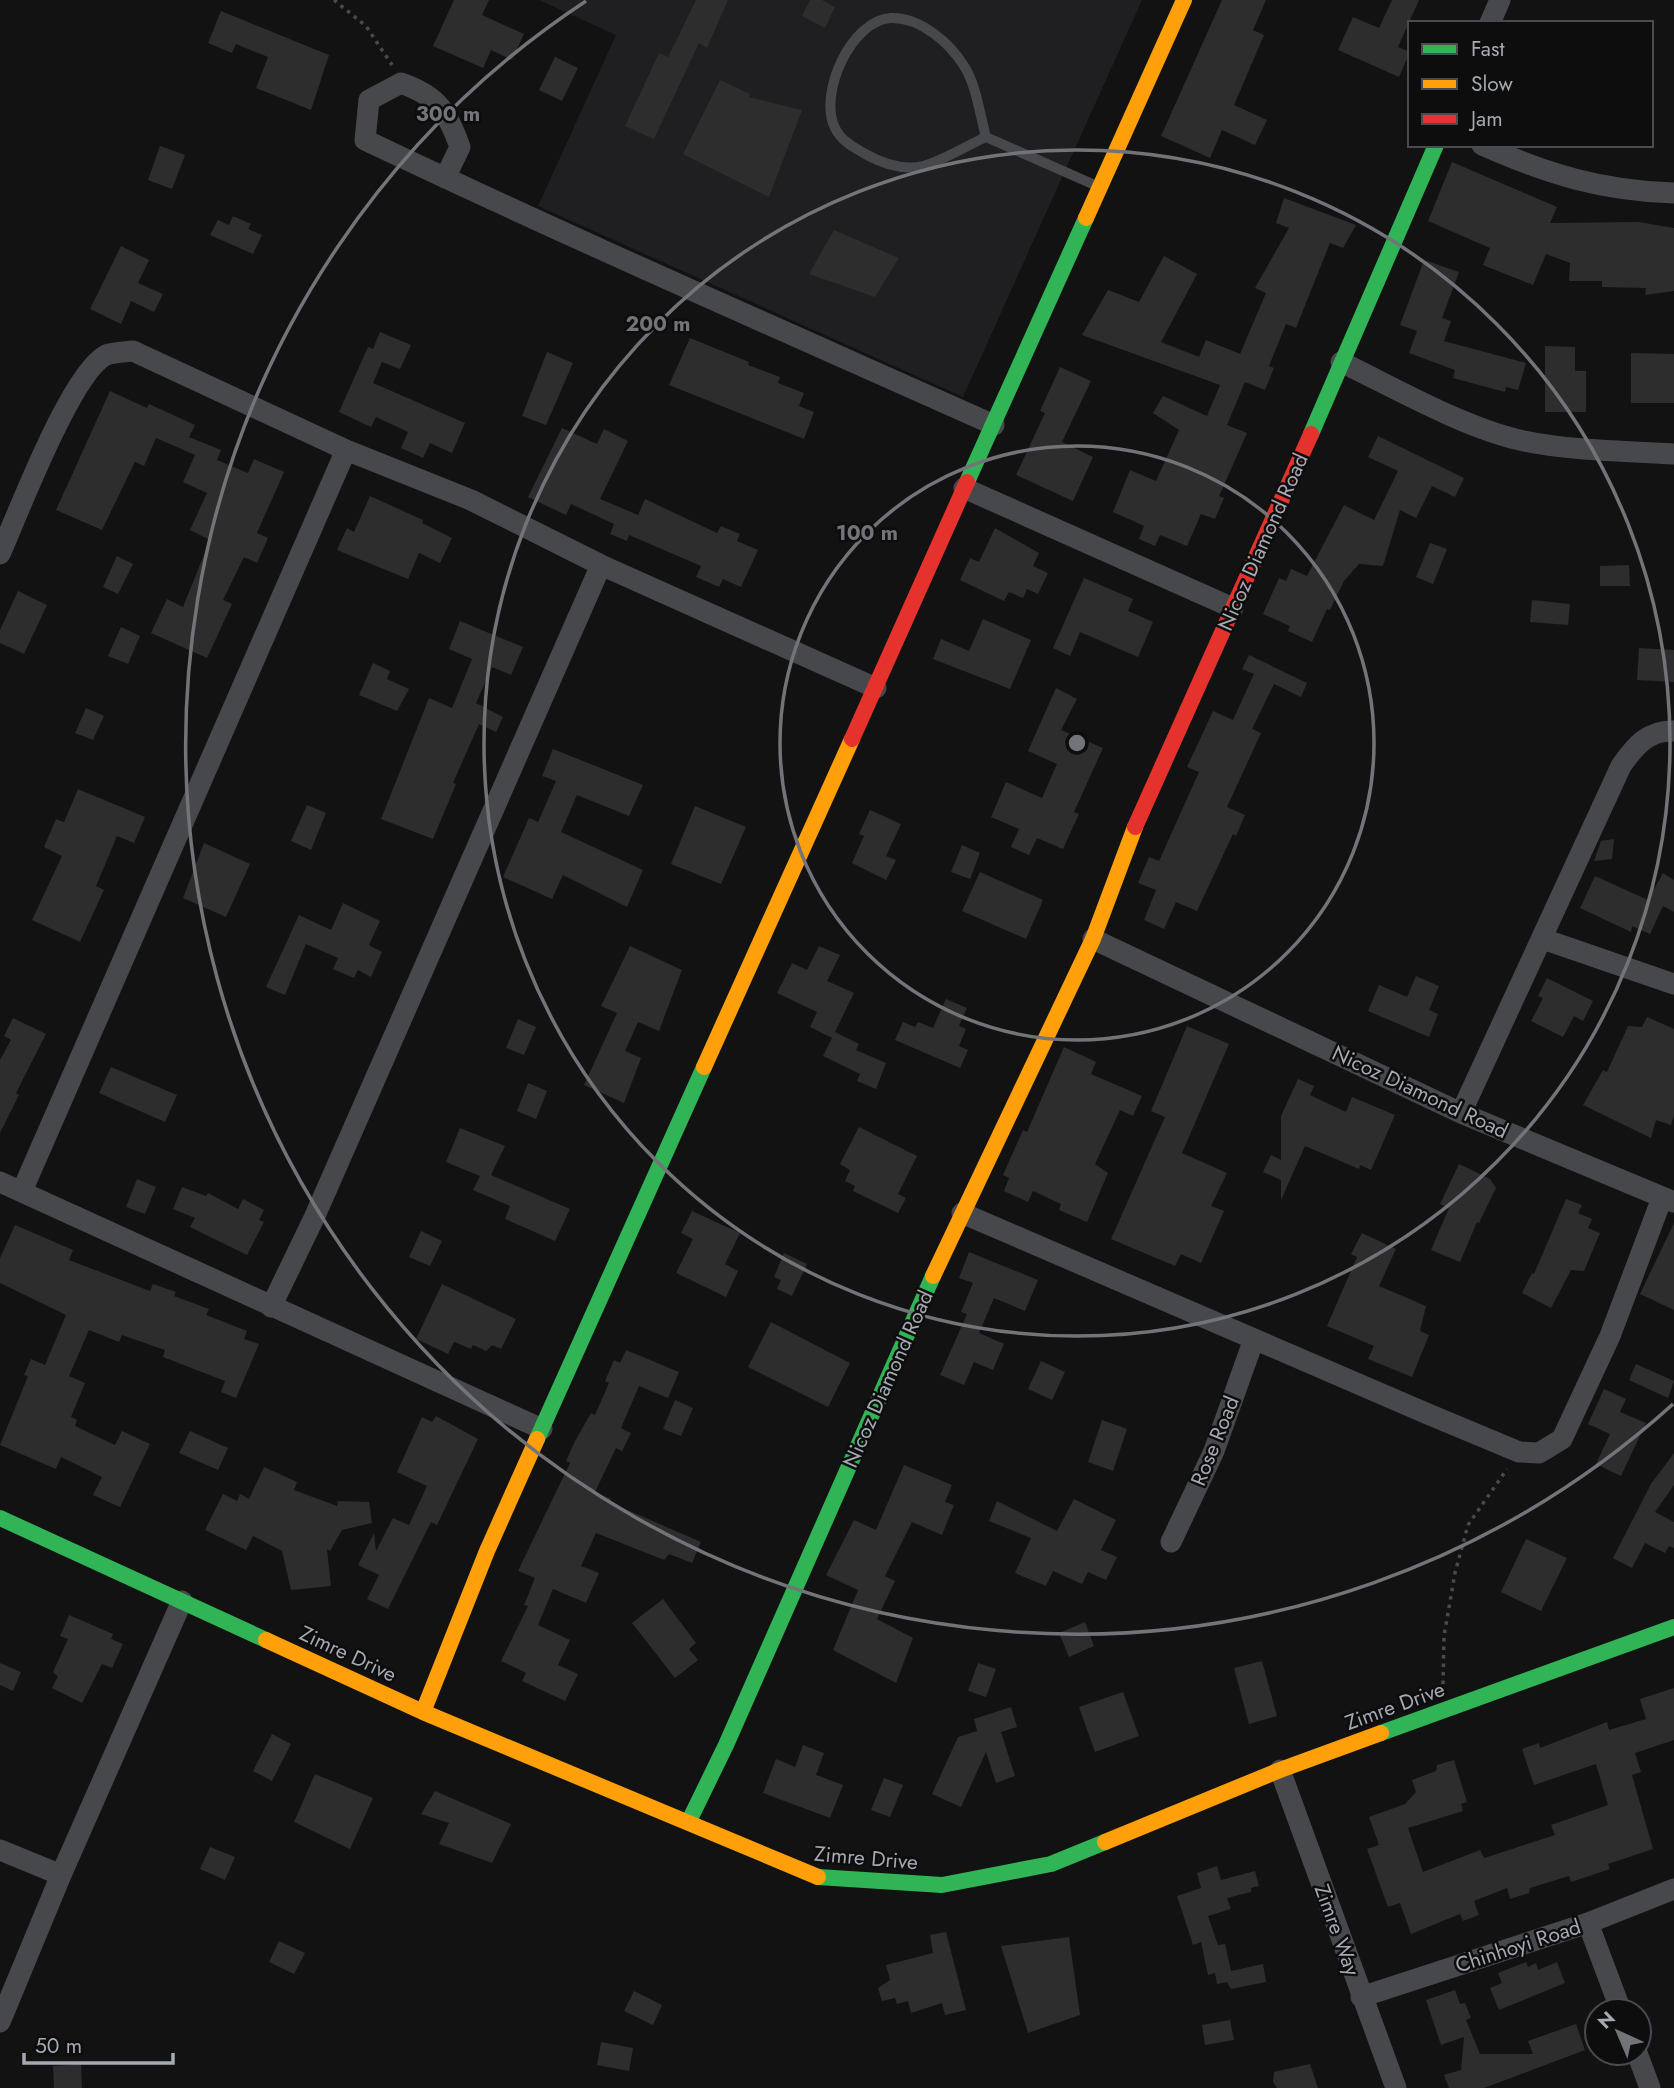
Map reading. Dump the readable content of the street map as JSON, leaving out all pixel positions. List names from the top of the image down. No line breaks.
{"streets":{"street":["Nicoz Diamond Road","Rose Road","Zimre Drive","Zimre Way","Chinhoyi Road"]},"crossings":[["Nicoz Diamond Road","Zimre Drive"],["Zimre Drive","Zimre Way"],["Zimre Way","Chinhoyi Road"]],"legend":["Fast","Slow","Jam"],"scale_bar":"50 m","north":"top left","rings":["300 m","200 m","100 m"]}
